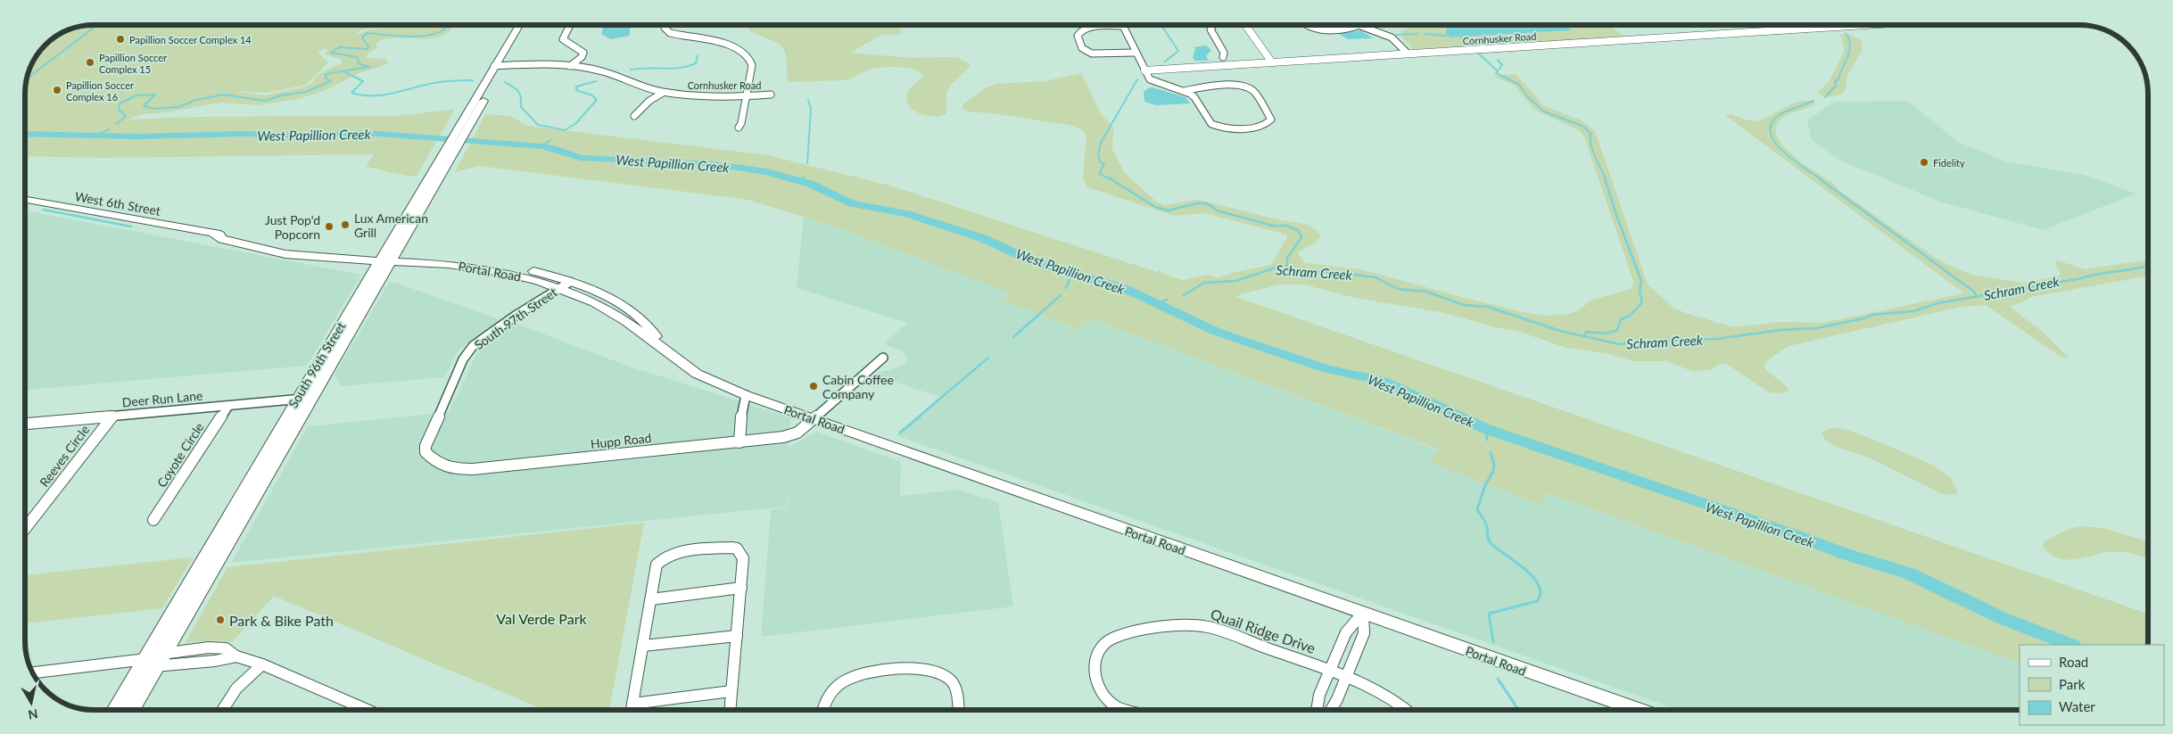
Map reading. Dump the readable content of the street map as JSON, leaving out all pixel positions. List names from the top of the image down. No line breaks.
{"streets":{"main road":["West 6th Street","Portal Road","South 96th Street"],"street":["Cornhusker Road","South 97th Street","Deer Run Lane","Hupp Road","Coyote Circle","Reeves Circle","Quail Ridge Drive"]},"crossings":[["Cornhusker Road","South 96th Street"],["West 6th Street","Portal Road"],["West 6th Street","South 96th Street"],["Portal Road","South 97th Street"],["Portal Road","South 96th Street"],["Portal Road","Hupp Road"],["South 97th Street","Hupp Road"],["South 96th Street","Deer Run Lane"],["Deer Run Lane","Coyote Circle"],["Deer Run Lane","Reeves Circle"]],"water":["West Papillion Creek","Schram Creek"],"parks":["Val Verde Park"],"places":["Papillion Soccer Complex 14","Papillion Soccer Complex 15","Papillion Soccer Complex 16","Fidelity","Lux American Grill","Just Pop'd Popcorn","Cabin Coffee Company","Park & Bike Path"],"legend":["Road","Park","Water"],"north":"bottom"}
